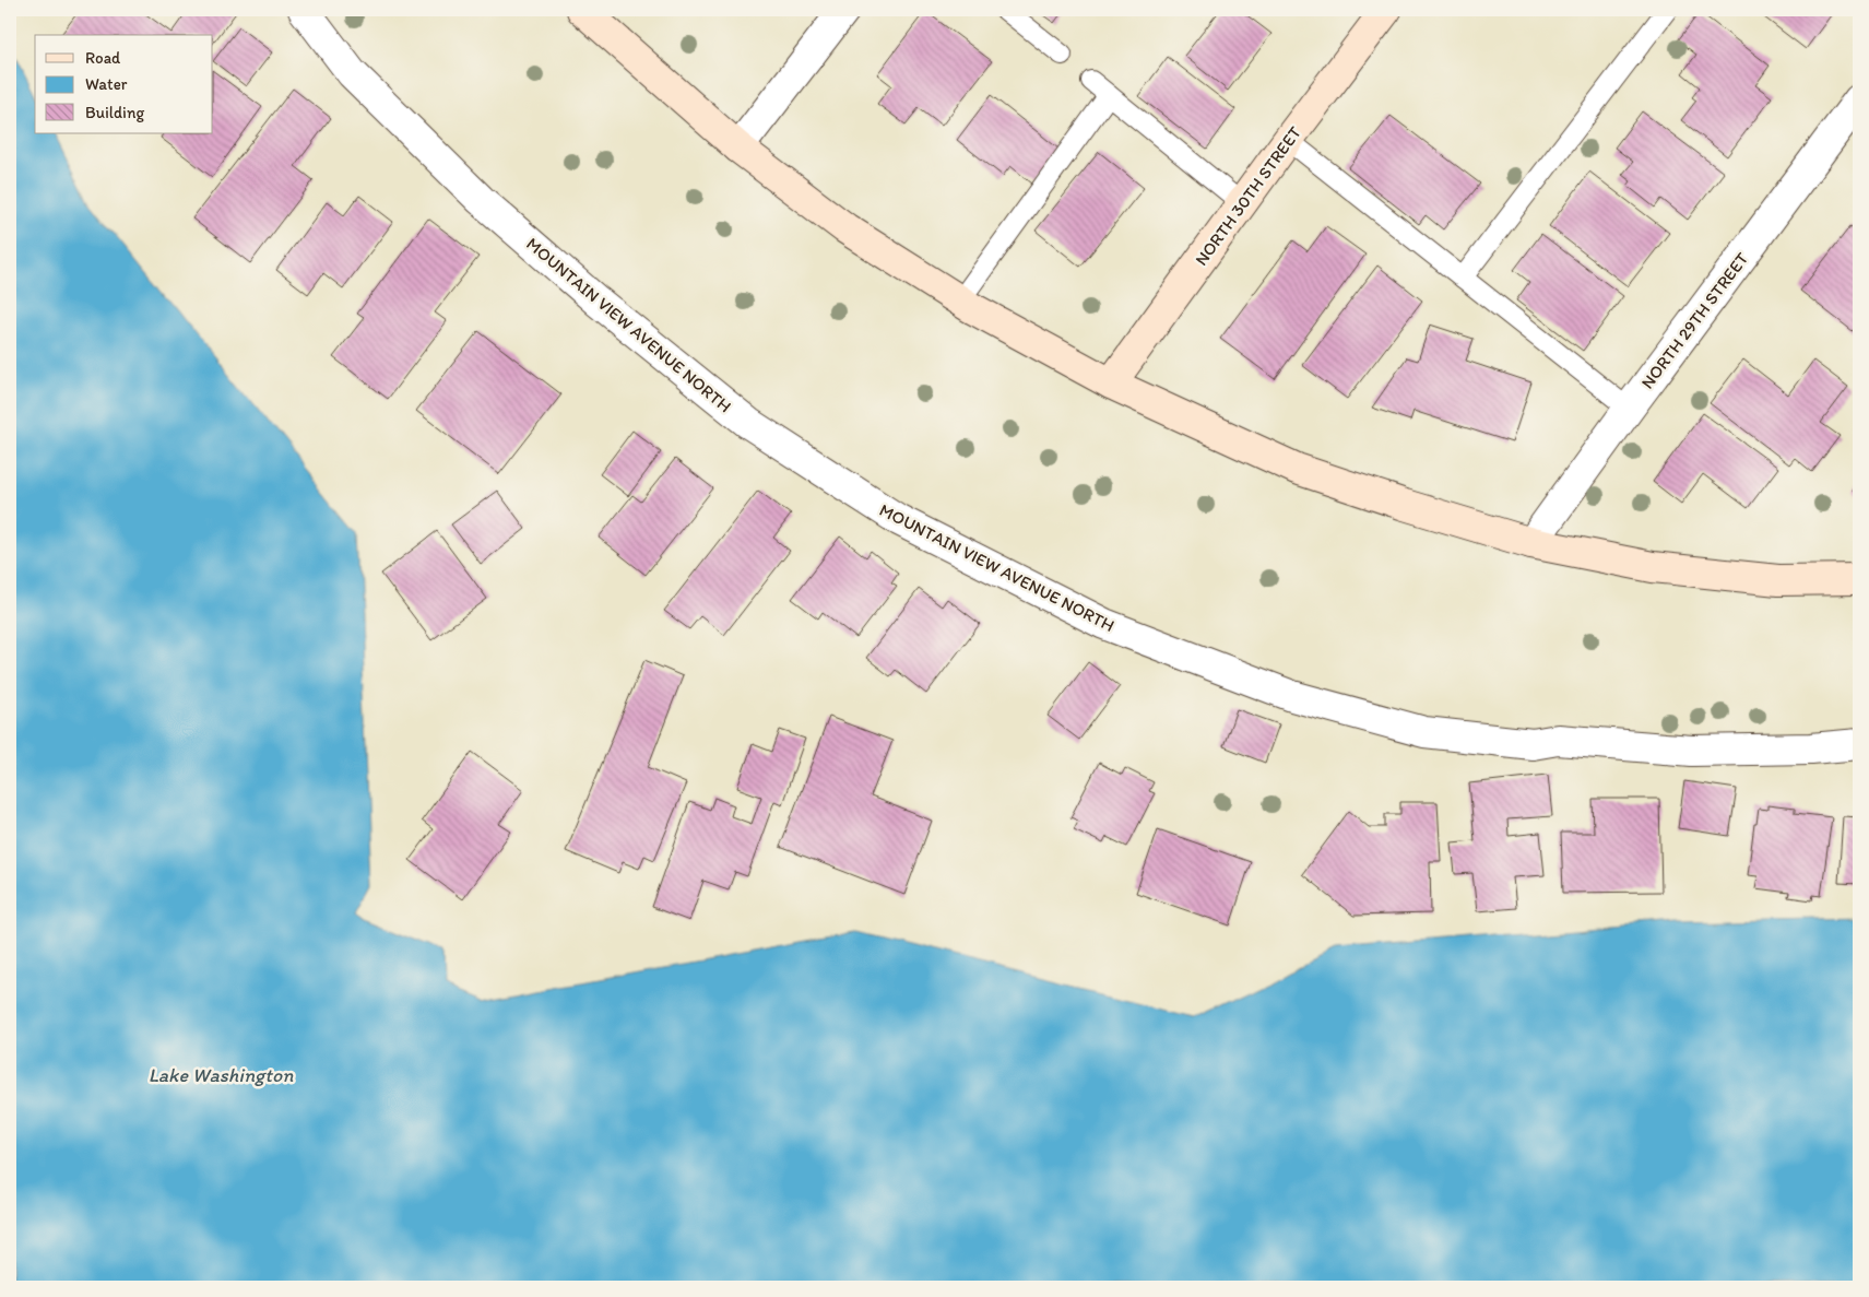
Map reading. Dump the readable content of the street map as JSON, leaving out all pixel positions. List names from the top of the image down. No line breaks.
{"streets":{"street":["NORTH 30TH STREET","NORTH 29TH STREET","MOUNTAIN VIEW AVENUE NORTH"]},"water":["Lake Washington"],"legend":["Road","Water","Building"]}
